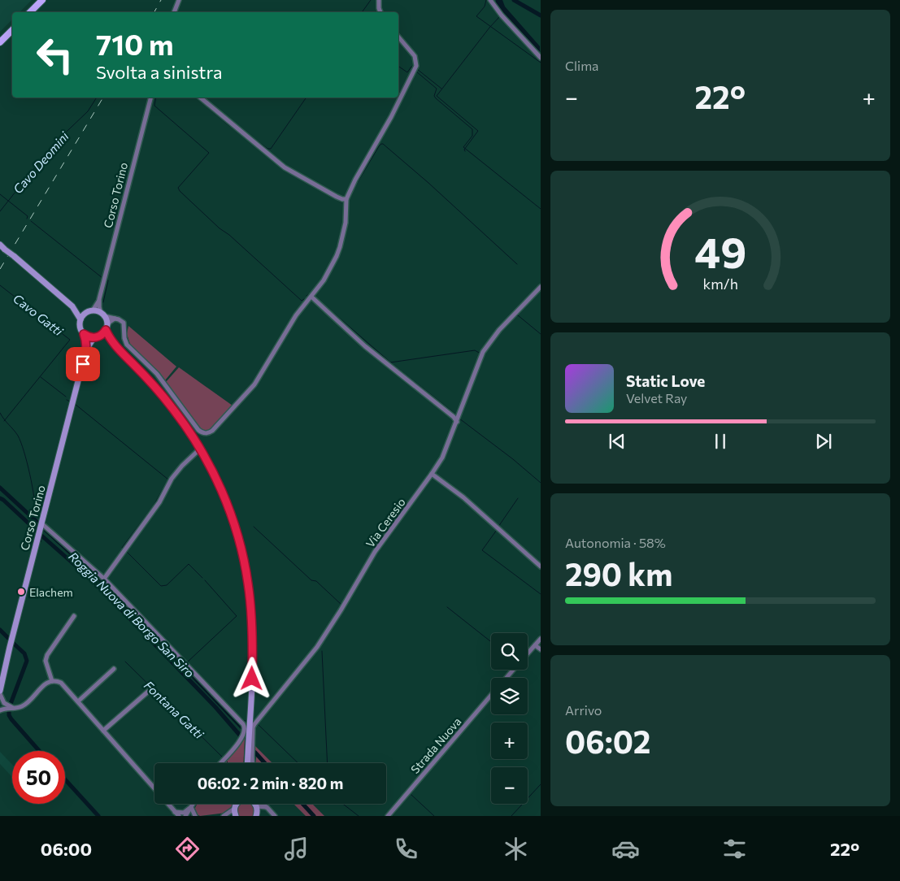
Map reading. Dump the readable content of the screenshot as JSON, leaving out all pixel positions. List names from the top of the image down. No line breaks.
{"streets":{"main road":["Corso Torino"],"street":["Via Ceresio","Strada Nuova"]},"water":["Cavo Deomini","Cavo Gatti","Roggia Nuova di Borgo San Siro","Fontana Gatti"],"places":["Elachem"],"page":{"tile":["Clima",["Autonomia · 58%","290 km"],["Arrivo","06:02"]],"turn":["710 m","Svolta a sinistra"],"heat":["−","22°","+"],"song":["Static Love","Velvet Ray"],"map_buttons":["+","−"],"limit":"50","trip":"06:02 · 2 min · 820 m","tabs":["06:00","22°"],"gauge":["49","km/h"]}}
